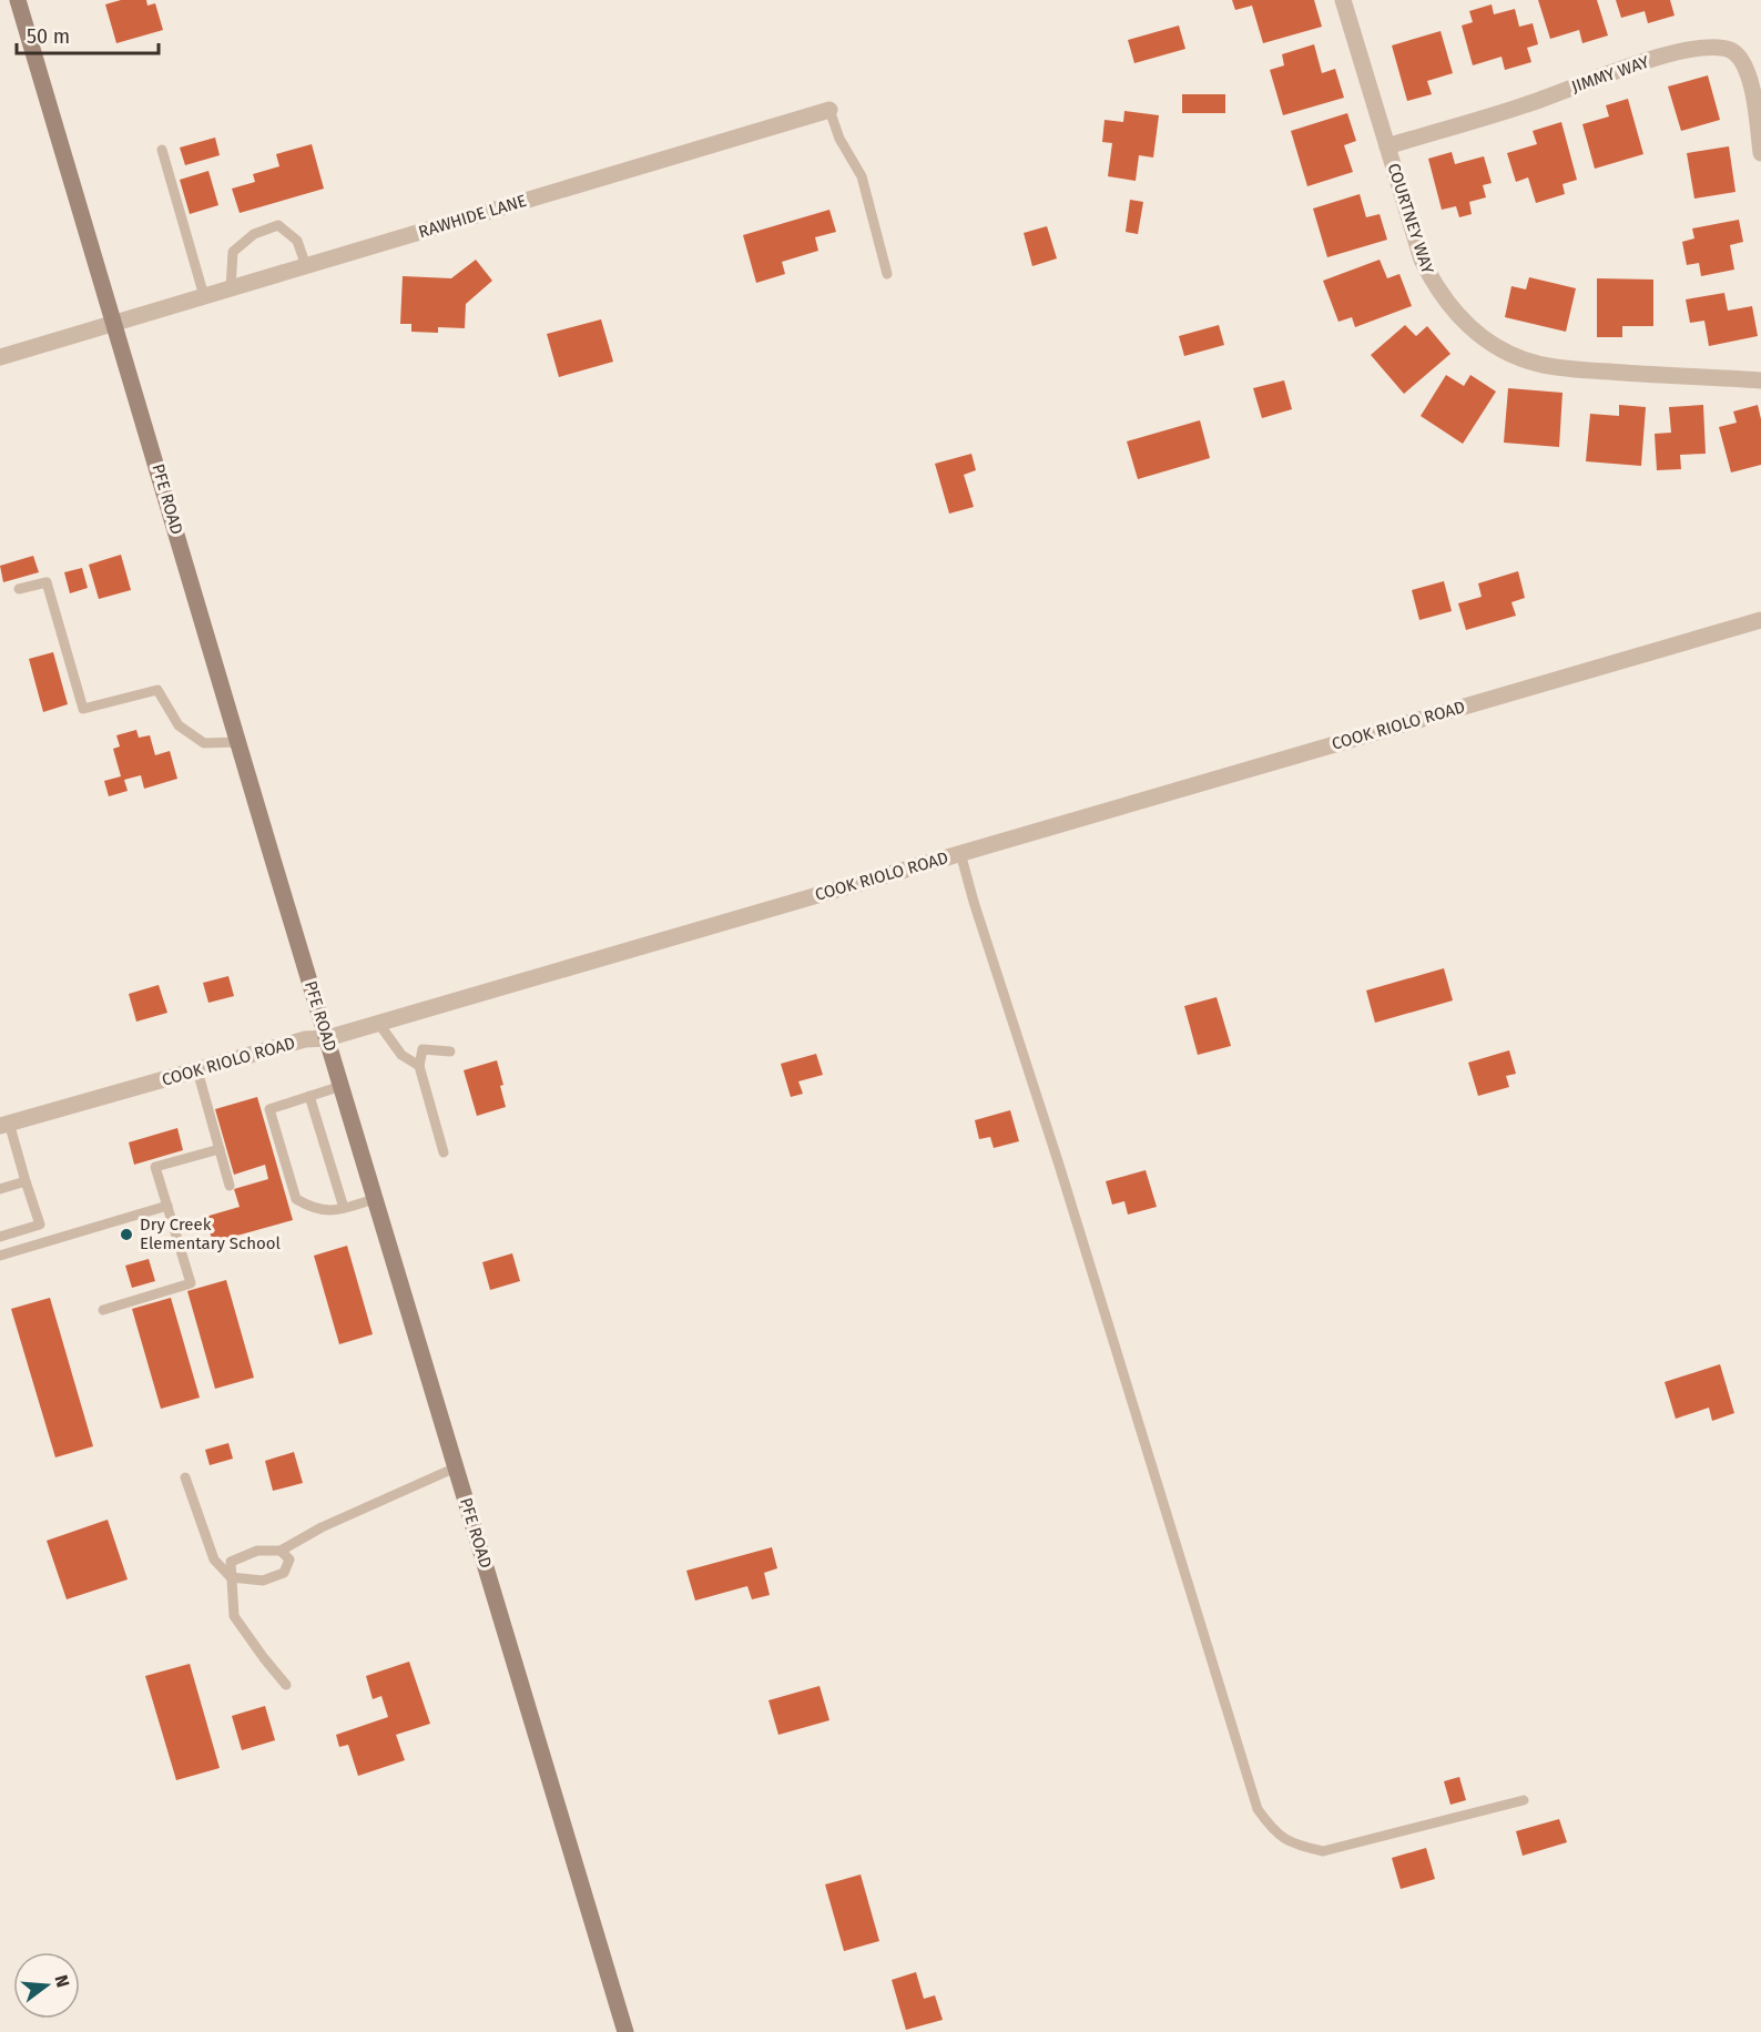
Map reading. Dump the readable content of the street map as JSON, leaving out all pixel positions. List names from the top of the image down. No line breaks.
{"streets":{"main road":["PFE ROAD"],"street":["JIMMY WAY","RAWHIDE LANE","COURTNEY WAY","COOK RIOLO ROAD"]},"crossings":[["JIMMY WAY","COURTNEY WAY"],["RAWHIDE LANE","PFE ROAD"],["PFE ROAD","COOK RIOLO ROAD"]],"places":["Dry Creek Elementary School"],"scale_bar":"50 m","north":"right"}
